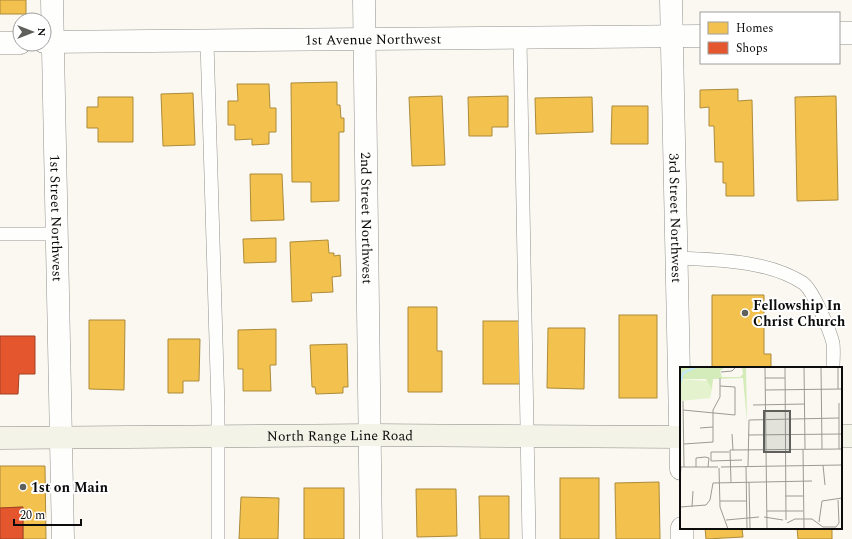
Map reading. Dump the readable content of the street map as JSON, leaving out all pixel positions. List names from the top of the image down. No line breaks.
{"streets":{"main road":["North Range Line Road"],"street":["1st Avenue Northwest","1st Street Northwest","2nd Street Northwest","3rd Street Northwest"]},"crossings":[["1st Avenue Northwest","2nd Street Northwest"],["1st Avenue Northwest","3rd Street Northwest"],["1st Street Northwest","North Range Line Road"],["2nd Street Northwest","North Range Line Road"]],"places":["Fellowship In Christ Church","1st on Main"],"legend":["Homes","Shops"],"scale_bar":"20 m","north":"right"}
